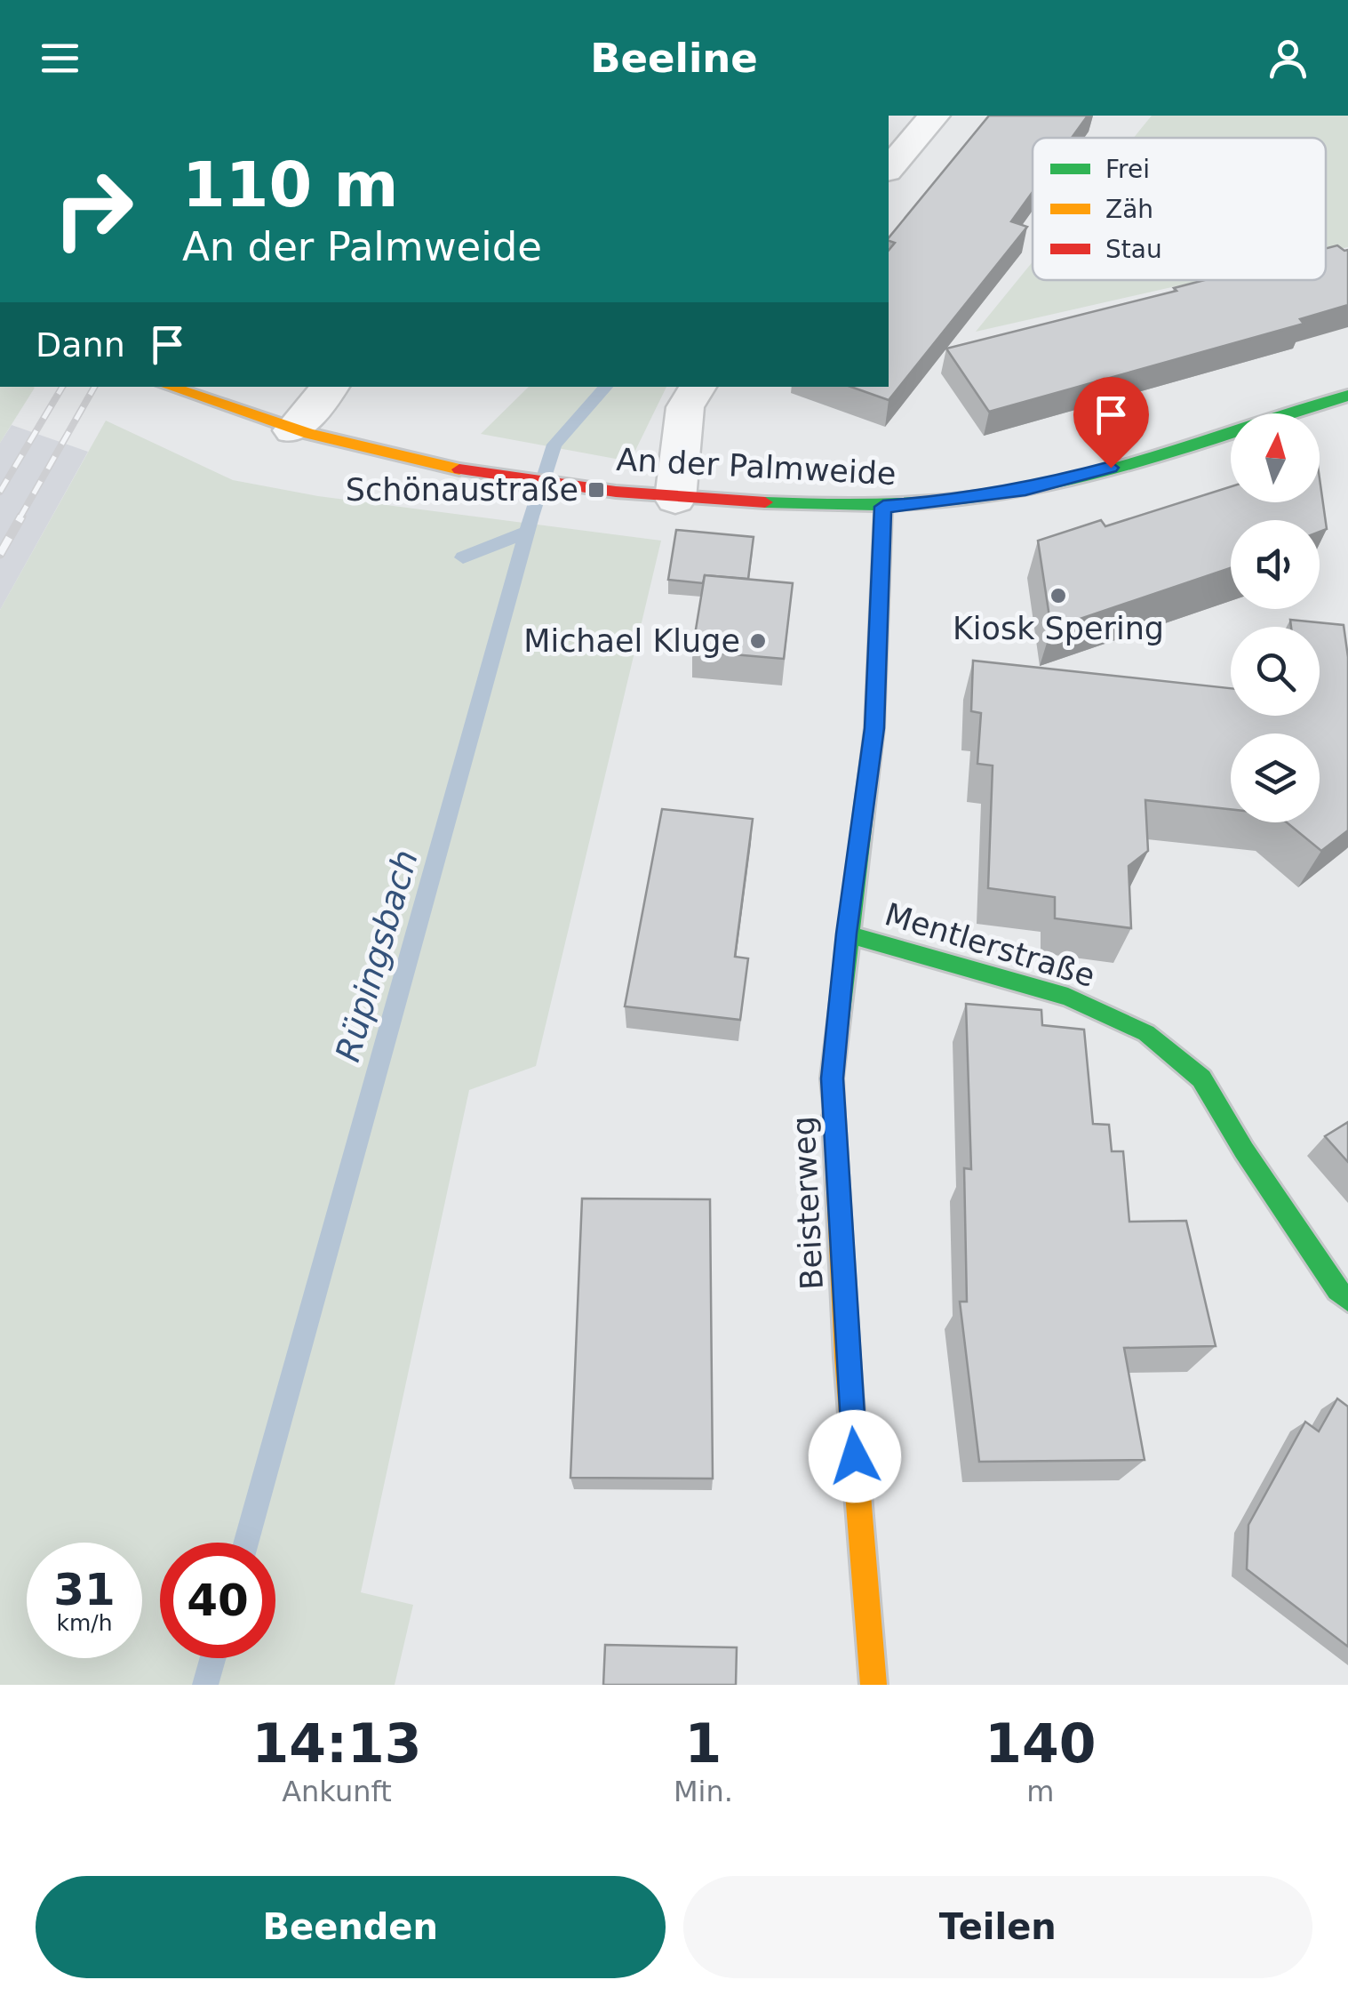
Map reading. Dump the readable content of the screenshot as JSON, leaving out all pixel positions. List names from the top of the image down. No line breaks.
{"streets":{"street":["An der Palmweide","Mentlerstraße","Beisterweg"]},"crossings":[["An der Palmweide","Beisterweg"],["Mentlerstraße","Beisterweg"]],"water":["Rüpingsbach"],"places":{"transit":["Schönaustraße"],"other":["Kiosk Spering","Michael Kluge"]},"legend":["Frei","Zäh","Stau"],"north":"top","page":{"header":"Beeline","turn":["110 m","An der Palmweide"],"then":"Dann","speed":"31 km/h","limit":"40","eta":["14:13","Ankunft","1","Min.","140","m"],"buttons":["Beenden","Teilen"]}}
